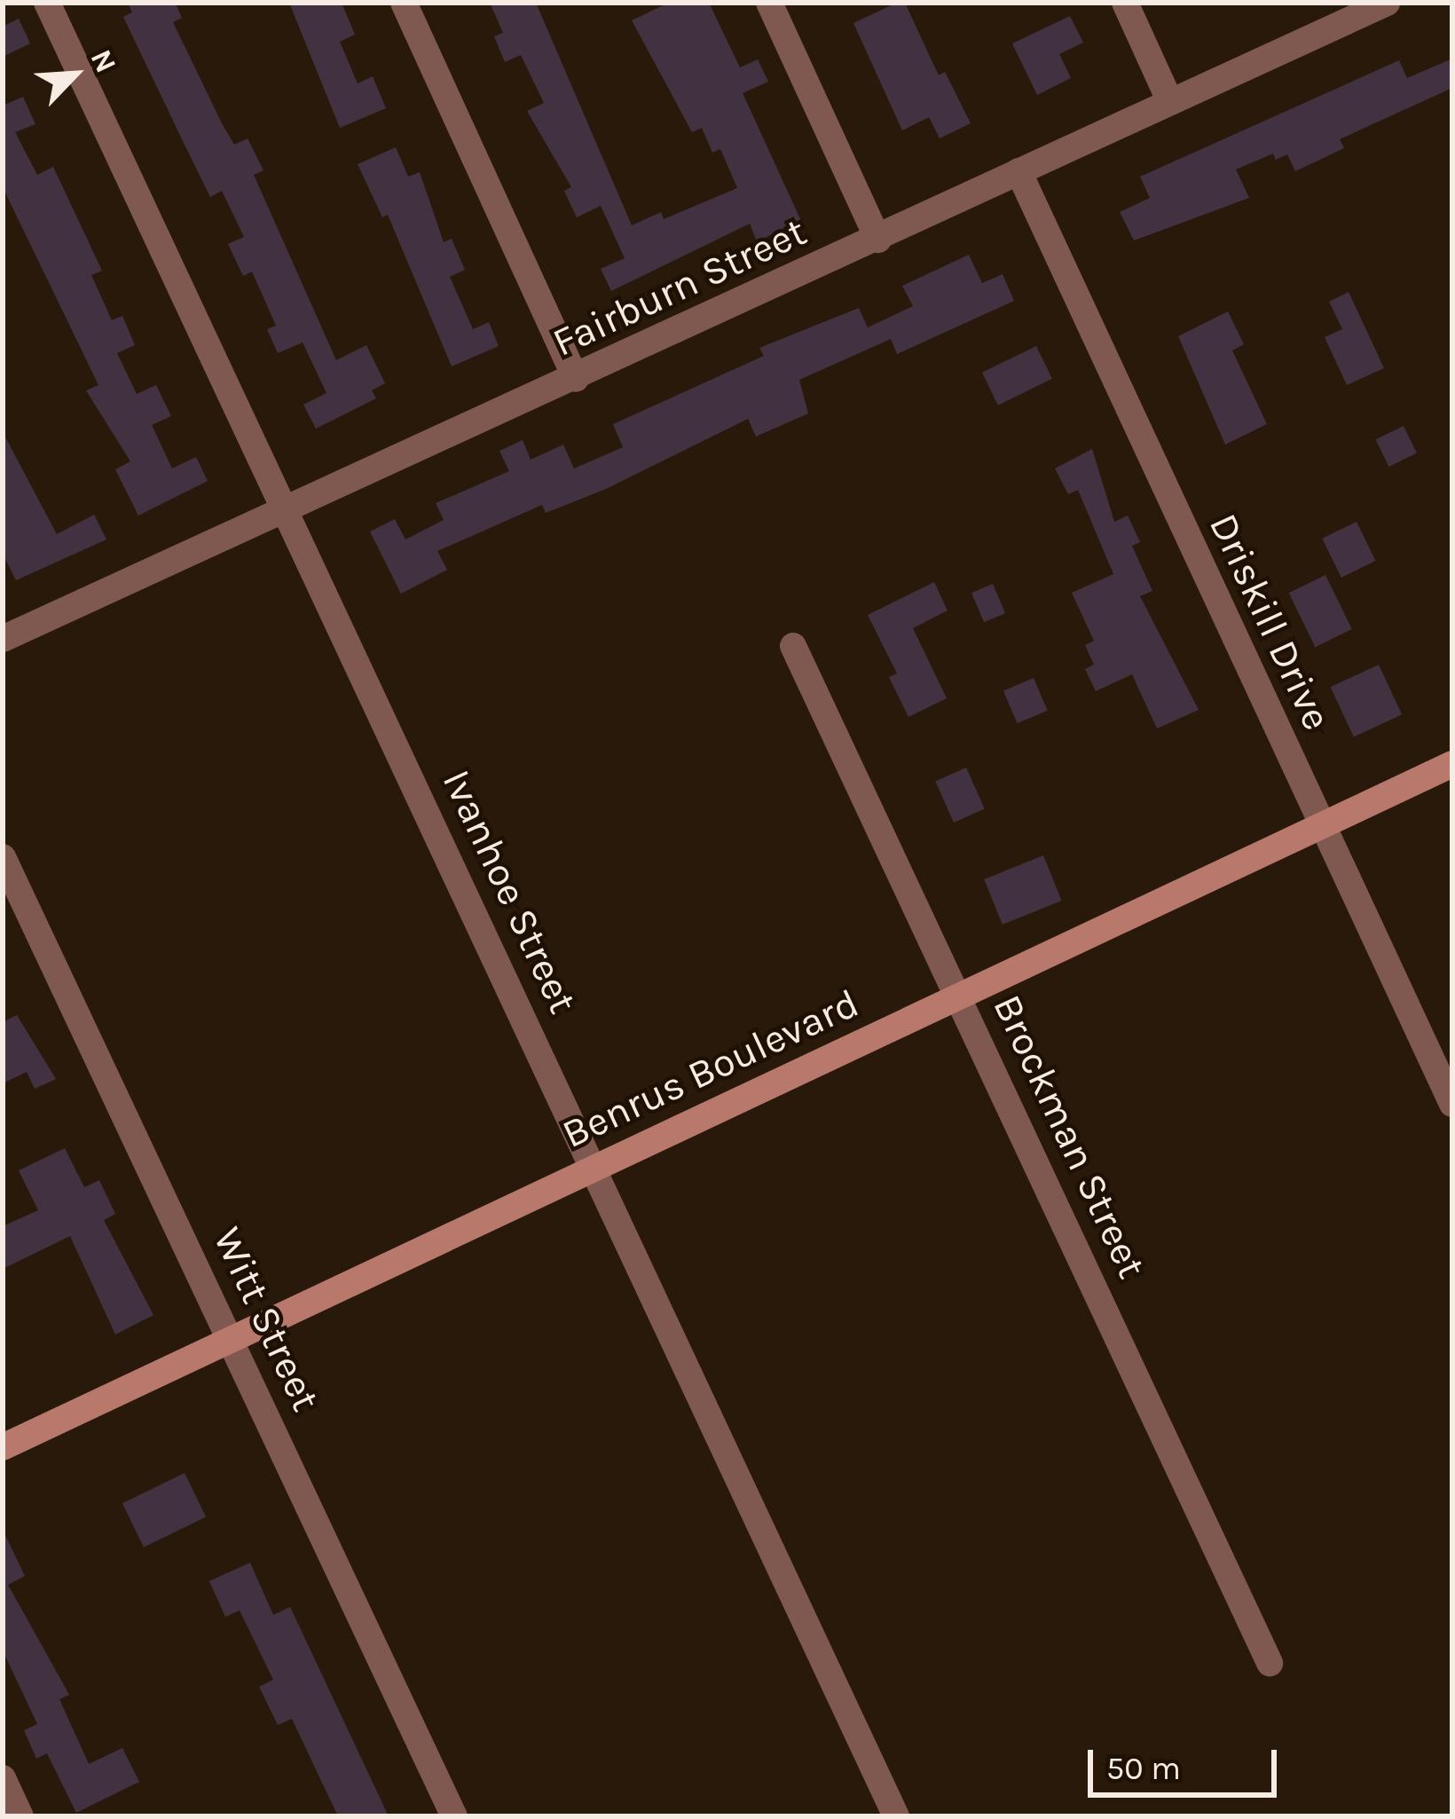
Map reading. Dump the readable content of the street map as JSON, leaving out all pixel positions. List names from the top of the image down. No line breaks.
{"streets":{"street":["Fairburn Street","Driskill Drive","Ivanhoe Street","Benrus Boulevard","Brockman Street","Witt Street"]},"crossings":[["Fairburn Street","Driskill Drive"],["Fairburn Street","Ivanhoe Street"],["Driskill Drive","Benrus Boulevard"],["Ivanhoe Street","Benrus Boulevard"],["Benrus Boulevard","Brockman Street"],["Benrus Boulevard","Witt Street"]],"scale_bar":"50 m","north":"top right"}
